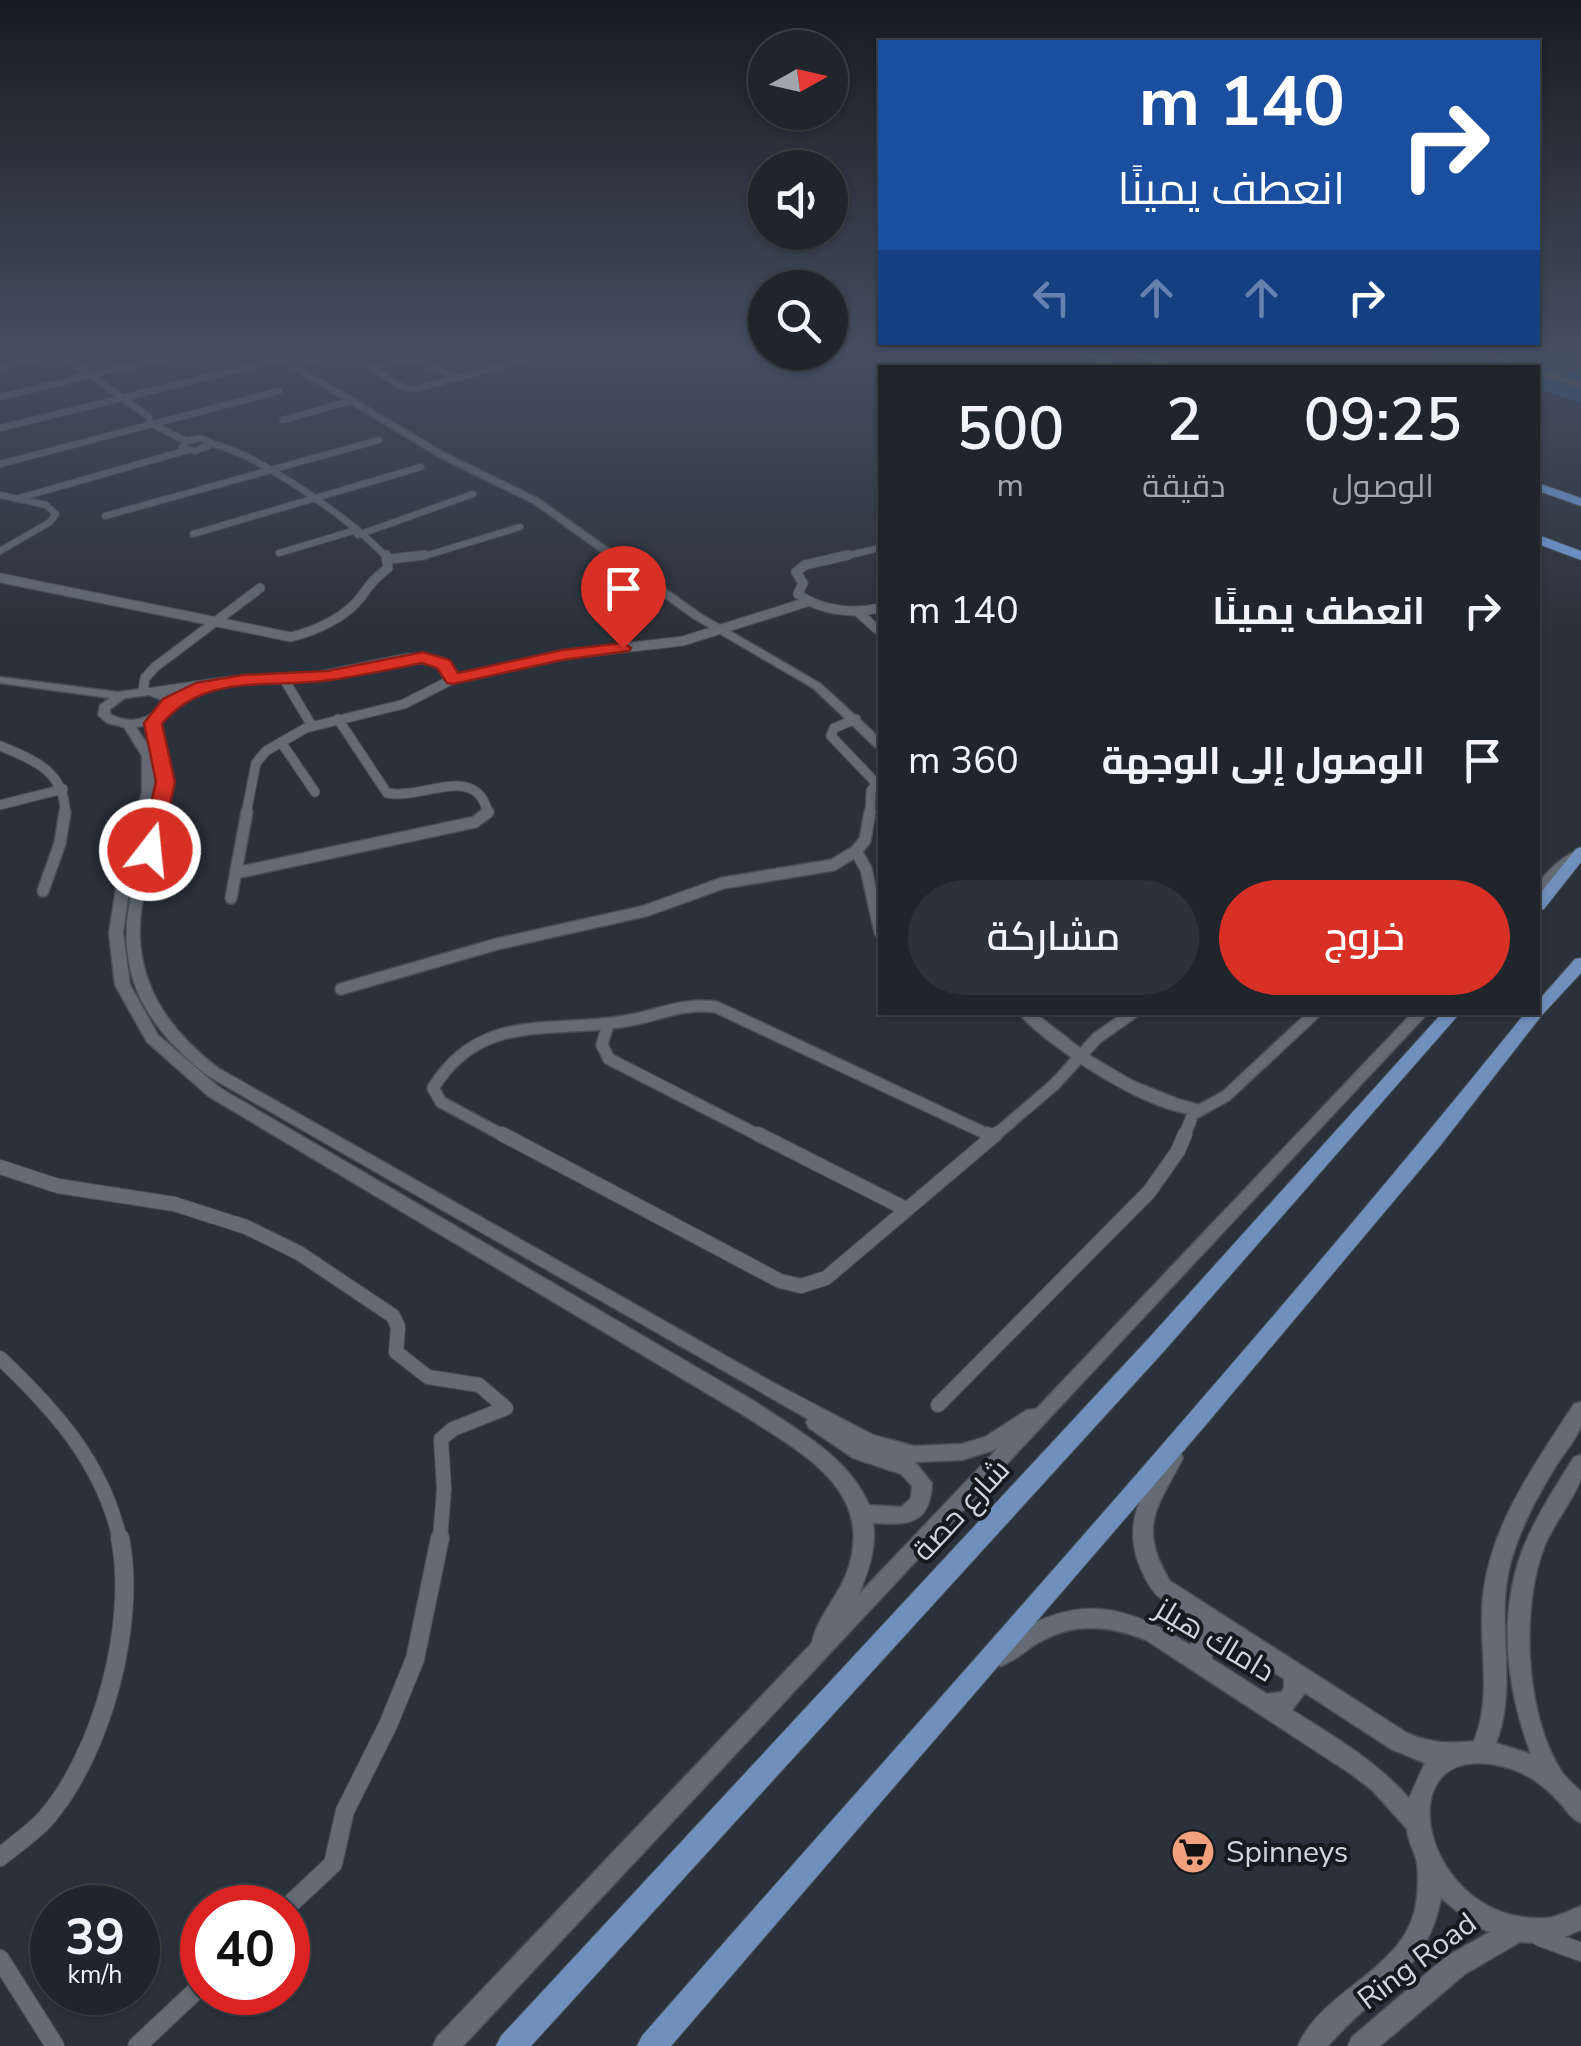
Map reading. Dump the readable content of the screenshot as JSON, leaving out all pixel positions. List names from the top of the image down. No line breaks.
{"streets":{"main road":["شارع حصة"],"street":["داماك هيلز","Ring Road"]},"places":{"supermarket":["Spinneys"]},"north":"right","page":{"turn":["140 m","انعطف يمينًا"],"eta":["09:25","الوصول","2","دقيقة","500","m"],"list":[{"name":"انعطف يمينًا","value":"140 m"},{"name":"الوصول إلى الوجهة","value":"360 m"}],"buttons":["خروج","مشاركة"],"speed":"39 km/h","limit":"40"}}
